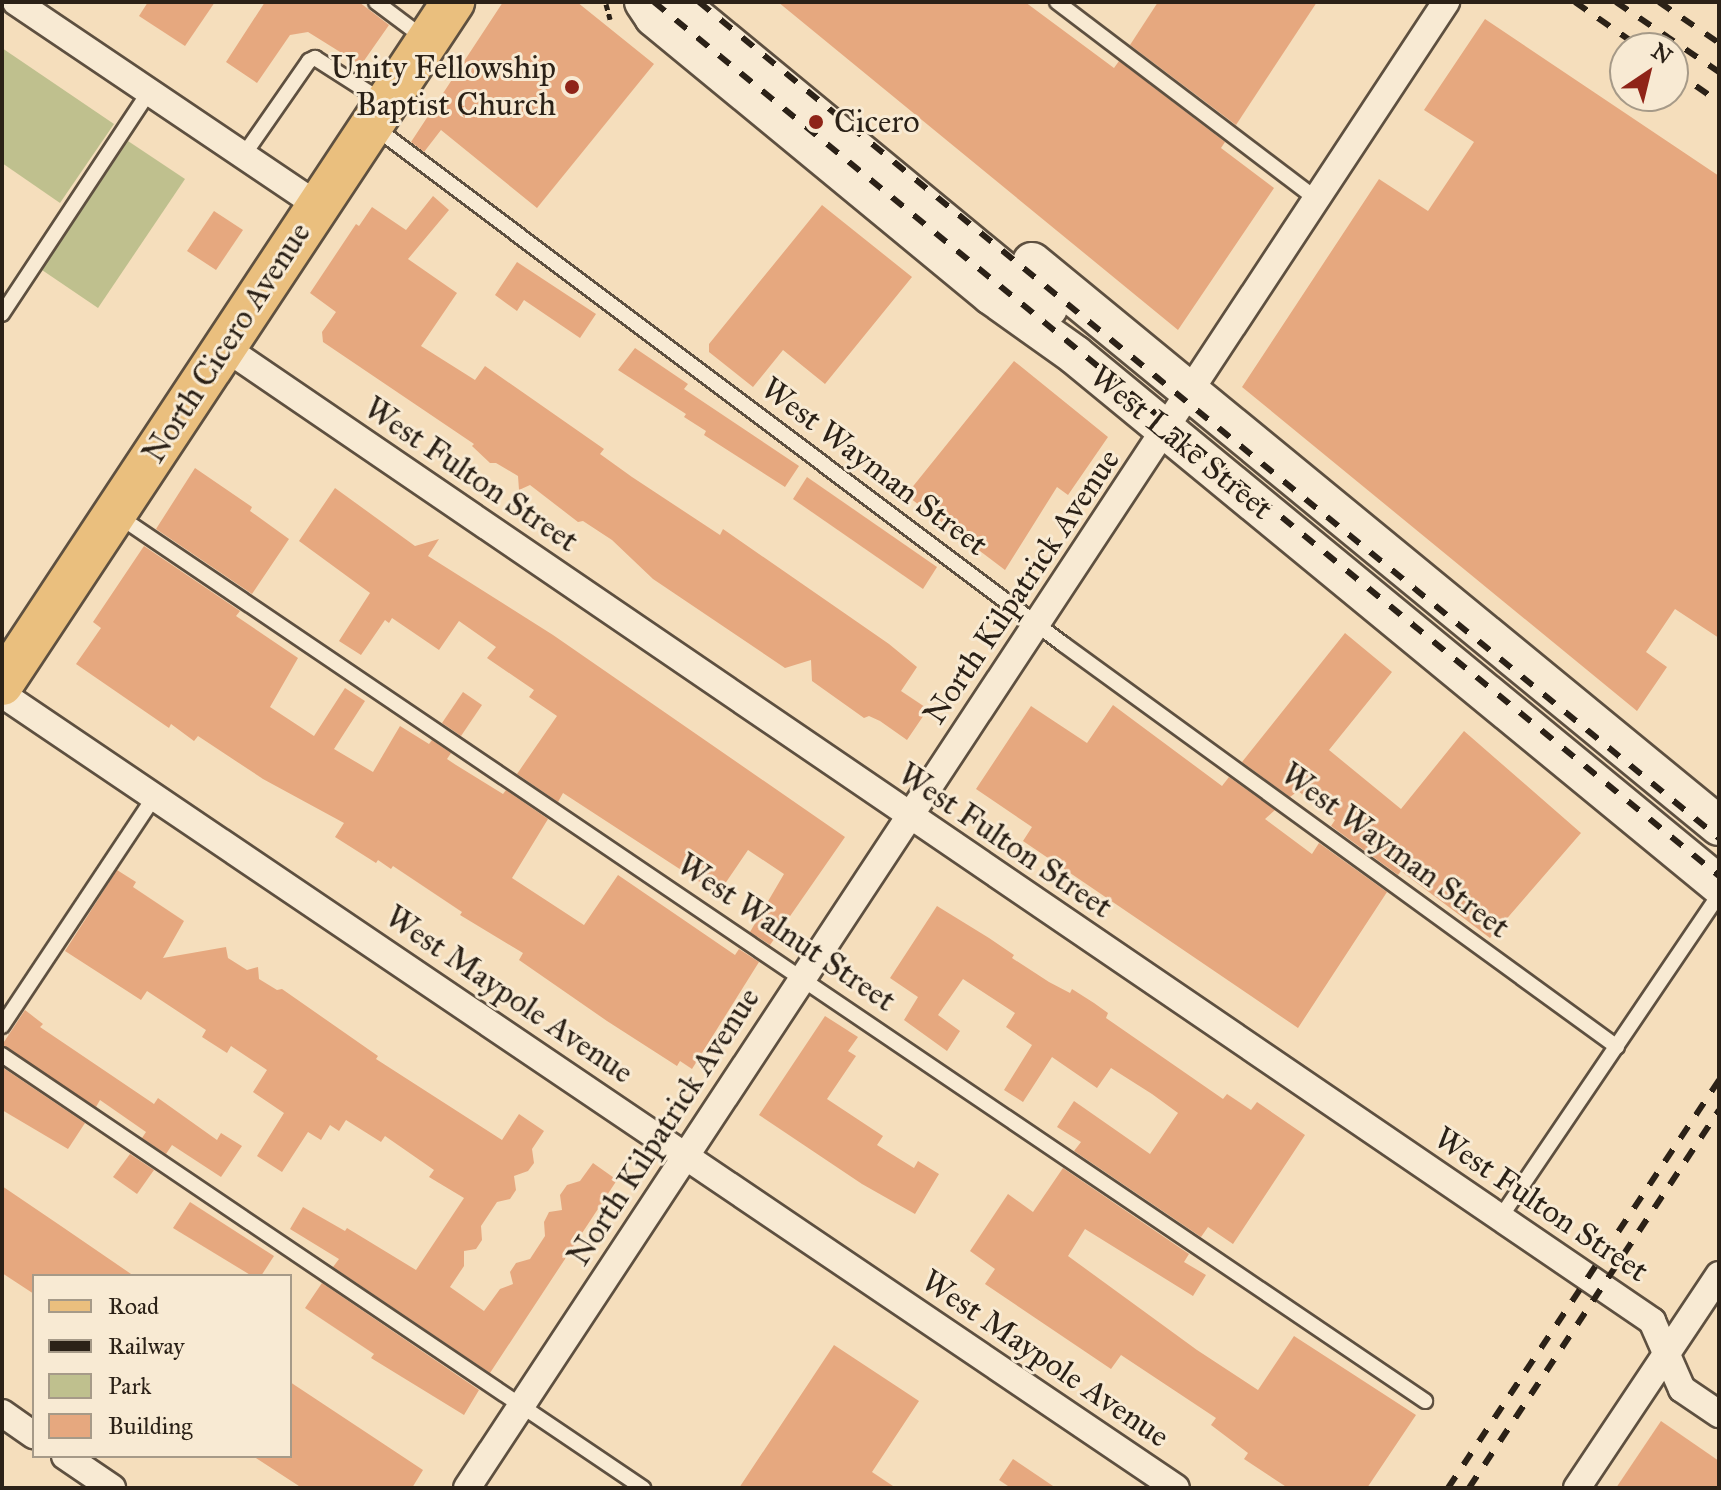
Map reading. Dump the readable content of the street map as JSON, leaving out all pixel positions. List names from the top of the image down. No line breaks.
{"streets":{"main road":["North Cicero Avenue","West Lake Street"],"street":["West Fulton Street","North Kilpatrick Avenue","West Maypole Avenue"],"lane":["West Wayman Street","West Walnut Street"]},"crossings":[["North Cicero Avenue","West Wayman Street"],["North Cicero Avenue","West Fulton Street"],["North Cicero Avenue","West Walnut Street"],["West Lake Street","North Kilpatrick Avenue"],["West Wayman Street","North Kilpatrick Avenue"],["West Fulton Street","North Kilpatrick Avenue"],["North Kilpatrick Avenue","West Walnut Street"],["North Kilpatrick Avenue","West Maypole Avenue"]],"places":["Unity Fellowship Baptist Church","Cicero"],"legend":["Road","Railway","Park","Building"],"north":"top right"}
